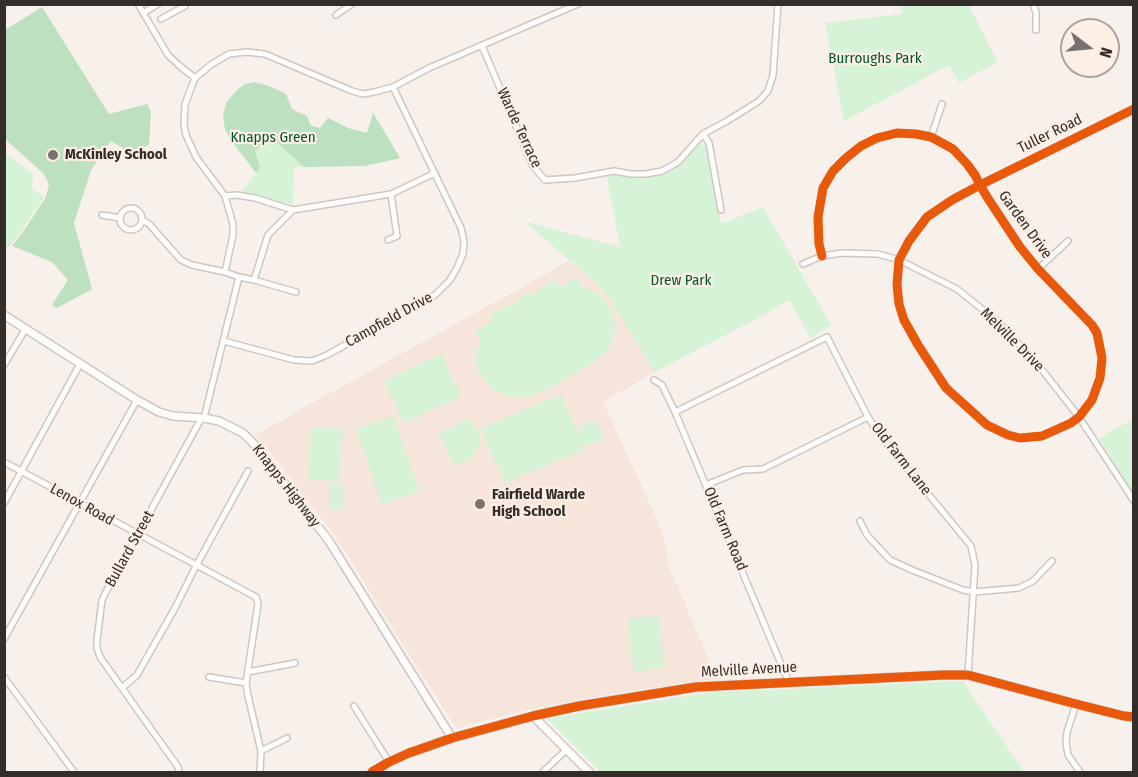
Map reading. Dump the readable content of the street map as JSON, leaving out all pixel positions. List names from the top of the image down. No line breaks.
{"streets":{"street":["Warde Terrace","Tuller Road","Garden Drive","Campfield Drive","Melville Drive","Old Farm Lane","Knapps Highway","Lenox Road","Old Farm Road","Bullard Street","Melville Avenue"]},"crossings":[["Tuller Road","Garden Drive"],["Tuller Road","Melville Drive"],["Garden Drive","Melville Drive"],["Campfield Drive","Bullard Street"],["Old Farm Lane","Old Farm Road"],["Old Farm Lane","Melville Avenue"],["Knapps Highway","Bullard Street"],["Knapps Highway","Melville Avenue"],["Lenox Road","Bullard Street"],["Old Farm Road","Melville Avenue"]],"parks":["Burroughs Park","Knapps Green","Drew Park"],"places":["McKinley School","Fairfield Warde High School"],"north":"right"}
